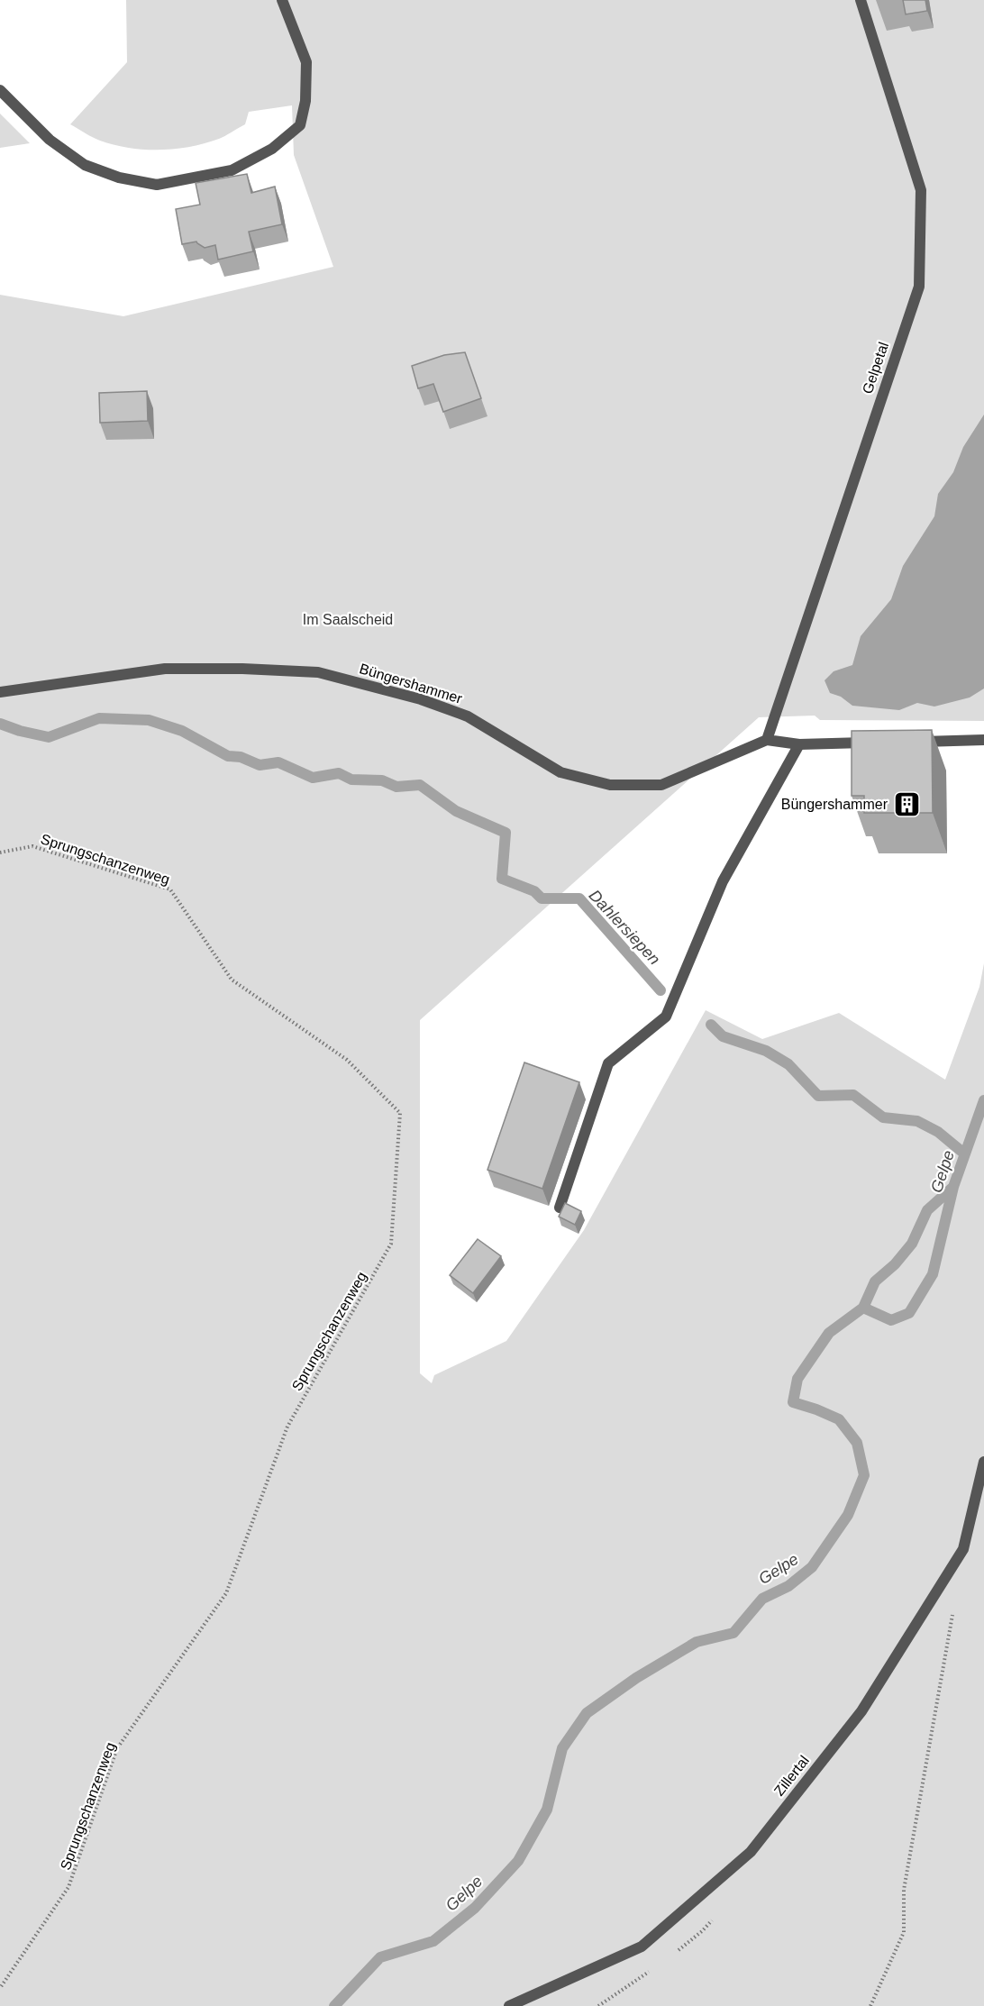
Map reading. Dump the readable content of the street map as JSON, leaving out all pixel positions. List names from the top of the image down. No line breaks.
{"streets":{"street":["Gelpetal","Büngershammer","Zillertal"],"path":["Sprungschanzenweg"]},"crossings":[["Gelpetal","Büngershammer"]],"water":["Dahlersiepen","Gelpe"],"parks":["Im Saalscheid"],"places":{"building":["Büngershammer"]}}
